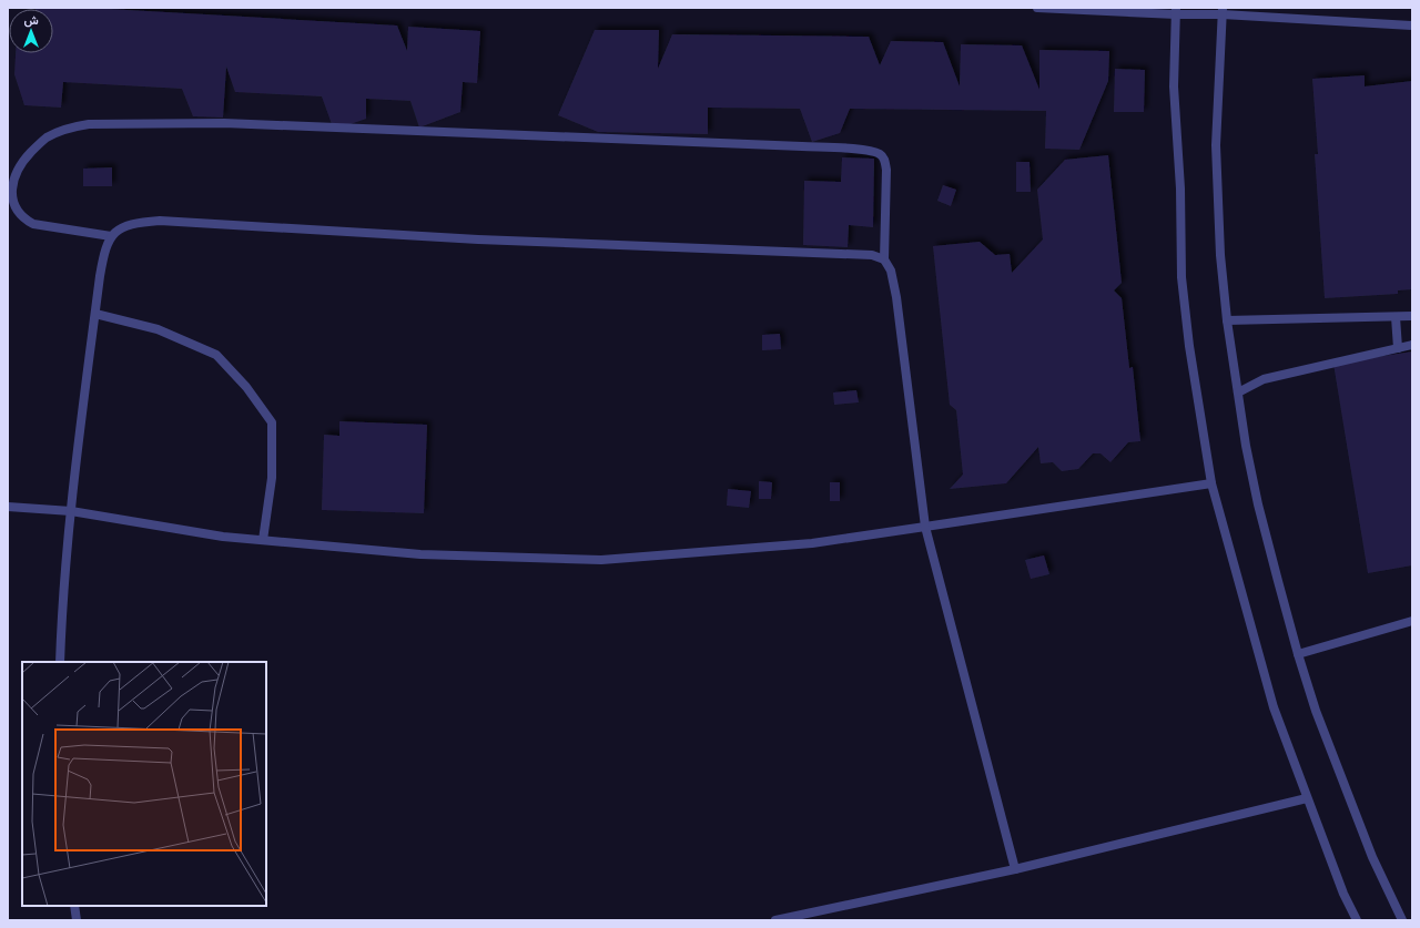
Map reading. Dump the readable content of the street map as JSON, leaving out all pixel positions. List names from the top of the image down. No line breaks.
{"north":"top"}
